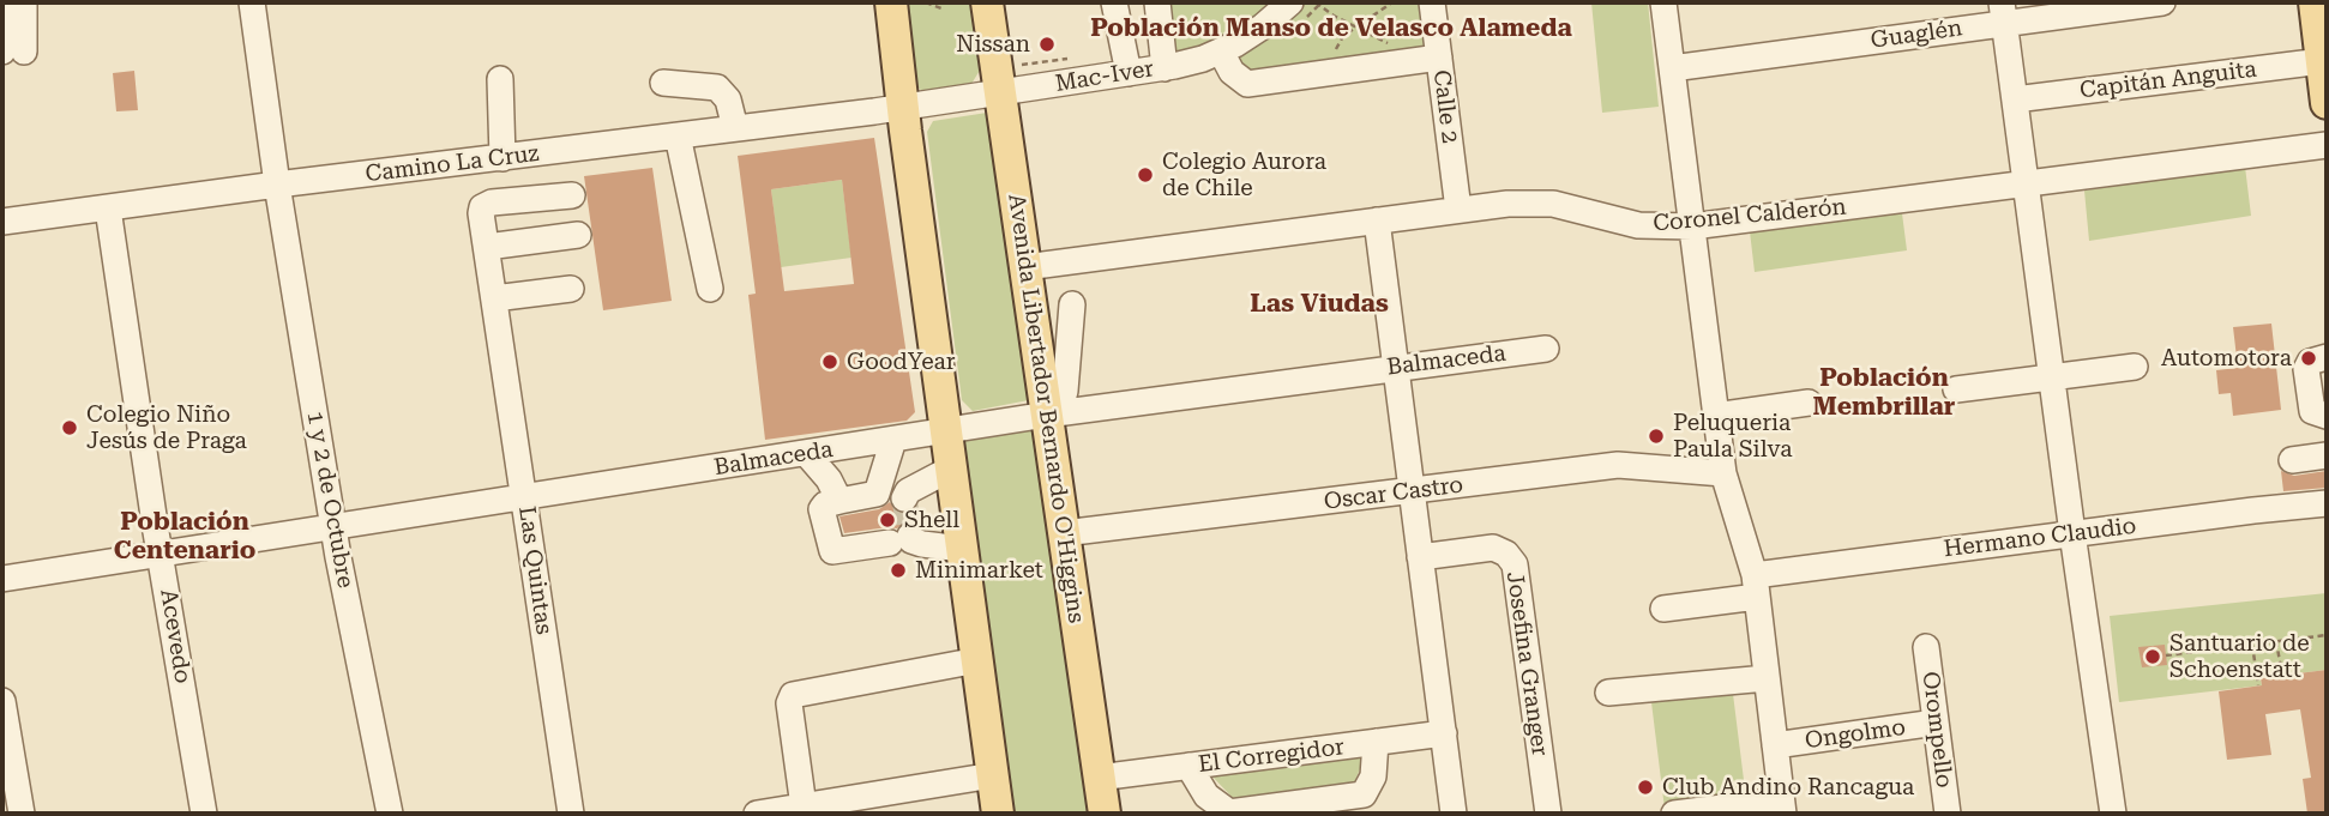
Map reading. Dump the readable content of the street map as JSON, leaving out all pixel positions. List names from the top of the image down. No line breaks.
{"streets":{"main road":["Avenida Libertador Bernardo O'Higgins"],"street":["Guaglén","Mac-Iver","Capitán Anguita","Calle 2","Camino La Cruz","Coronel Calderón","Balmaceda","Oscar Castro","1 y 2 de Octubre","Hermano Claudio","Las Quintas","Acevedo","Josefina Granger","Orompello","Ongolmo","El Corregidor"]},"crossings":[["Mac-Iver","Camino La Cruz"],["Mac-Iver","Avenida Libertador Bernardo O'Higgins"],["Calle 2","Coronel Calderón"],["Camino La Cruz","1 y 2 de Octubre"],["Camino La Cruz","Acevedo"],["Coronel Calderón","Avenida Libertador Bernardo O'Higgins"],["Balmaceda","Avenida Libertador Bernardo O'Higgins"],["Balmaceda","1 y 2 de Octubre"],["Balmaceda","Las Quintas"],["Balmaceda","Acevedo"],["Avenida Libertador Bernardo O'Higgins","Oscar Castro"],["Avenida Libertador Bernardo O'Higgins","El Corregidor"],["Orompello","Ongolmo"]],"districts":["Población Manso de Velasco Alameda","Las Viudas","Población Membrillar","Población Centenario"],"places":["Nissan","Colegio Aurora de Chile","Automotora","GoodYear","Colegio Niño Jesús de Praga","Peluqueria Paula Silva","Shell","Minimarket","Santuario de Schoenstatt","Club Andino Rancagua"]}
